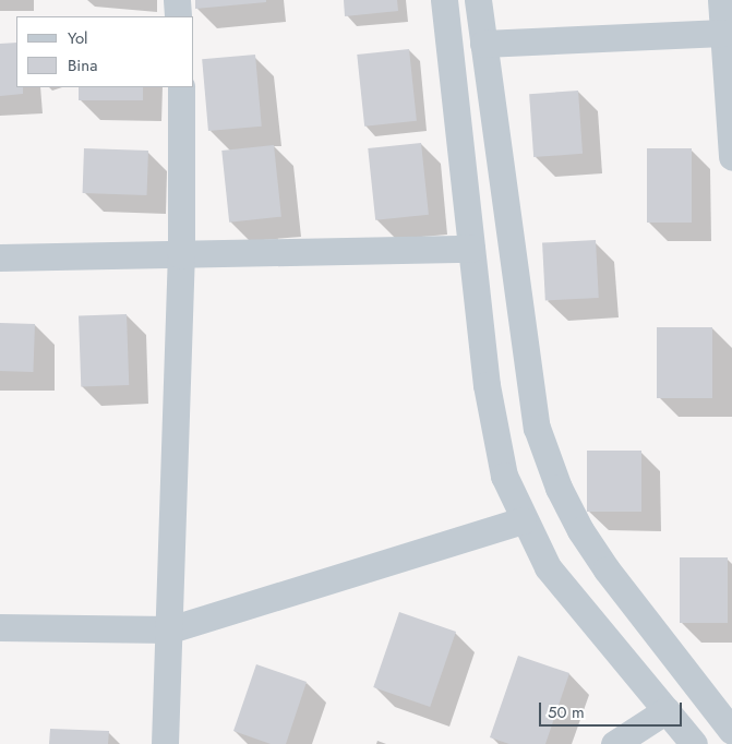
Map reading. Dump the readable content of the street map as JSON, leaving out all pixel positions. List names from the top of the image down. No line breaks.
{"legend":["Yol","Bina"],"scale_bar":"50 m"}
